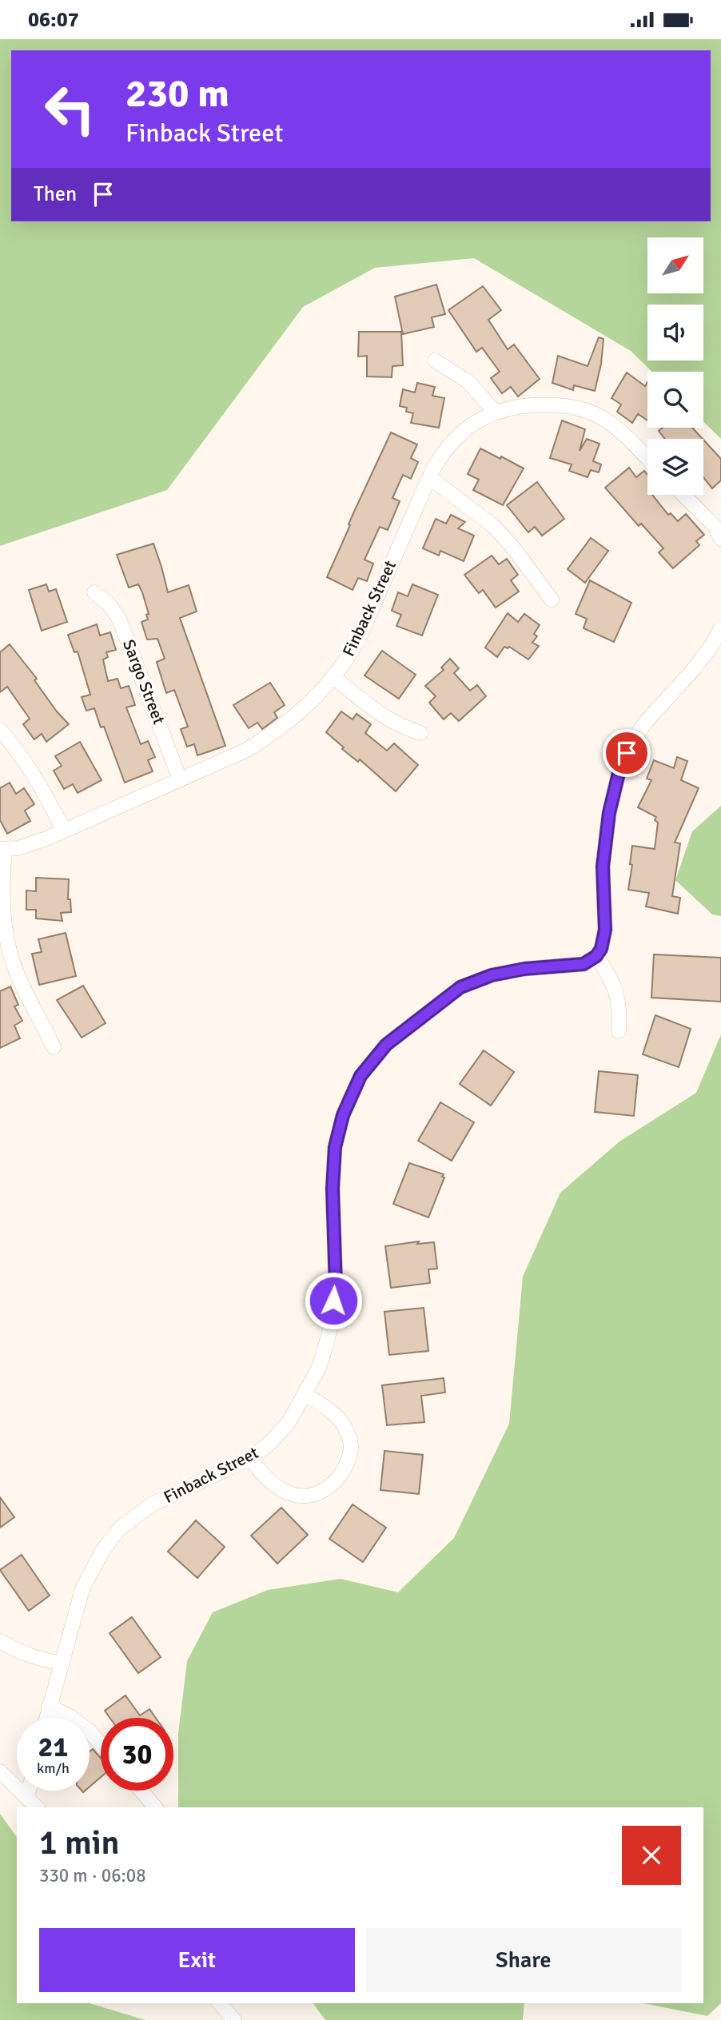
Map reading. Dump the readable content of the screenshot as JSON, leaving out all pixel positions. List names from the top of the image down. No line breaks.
{"streets":{"street":["Finback Street","Sargo Street"]},"crossings":[["Finback Street","Sargo Street"]],"north":"top right","page":{"status":"06:07","turn":["230 m","Finback Street"],"then":"Then","speed":"21 km/h","limit":"30","heading":["1 min","330 m · 06:08"],"buttons":["Exit","Share"]}}
